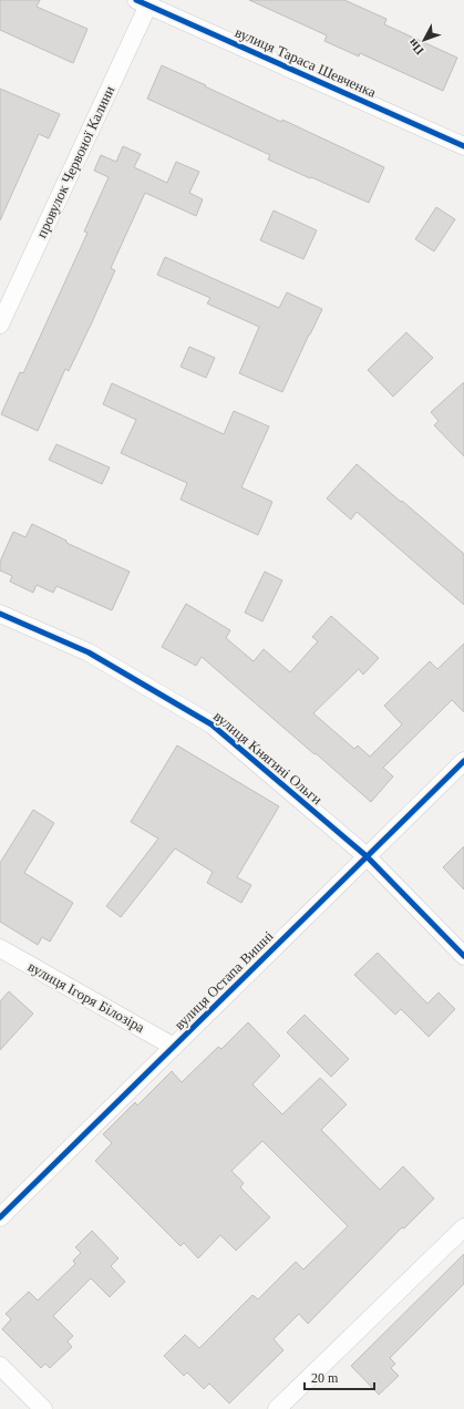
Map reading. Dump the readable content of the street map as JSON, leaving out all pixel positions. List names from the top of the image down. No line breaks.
{"streets":{"street":["вулиця Тараса Шевченка","провулок Червоної Калини","вулиця Княгині Ольги","вулиця Остапа Вишні","вулиця Ігоря Білозіра"]},"crossings":[["вулиця Тараса Шевченка","провулок Червоної Калини"],["вулиця Княгині Ольги","вулиця Остапа Вишні"],["вулиця Остапа Вишні","вулиця Ігоря Білозіра"]],"scale_bar":"20 m","north":"bottom left"}
